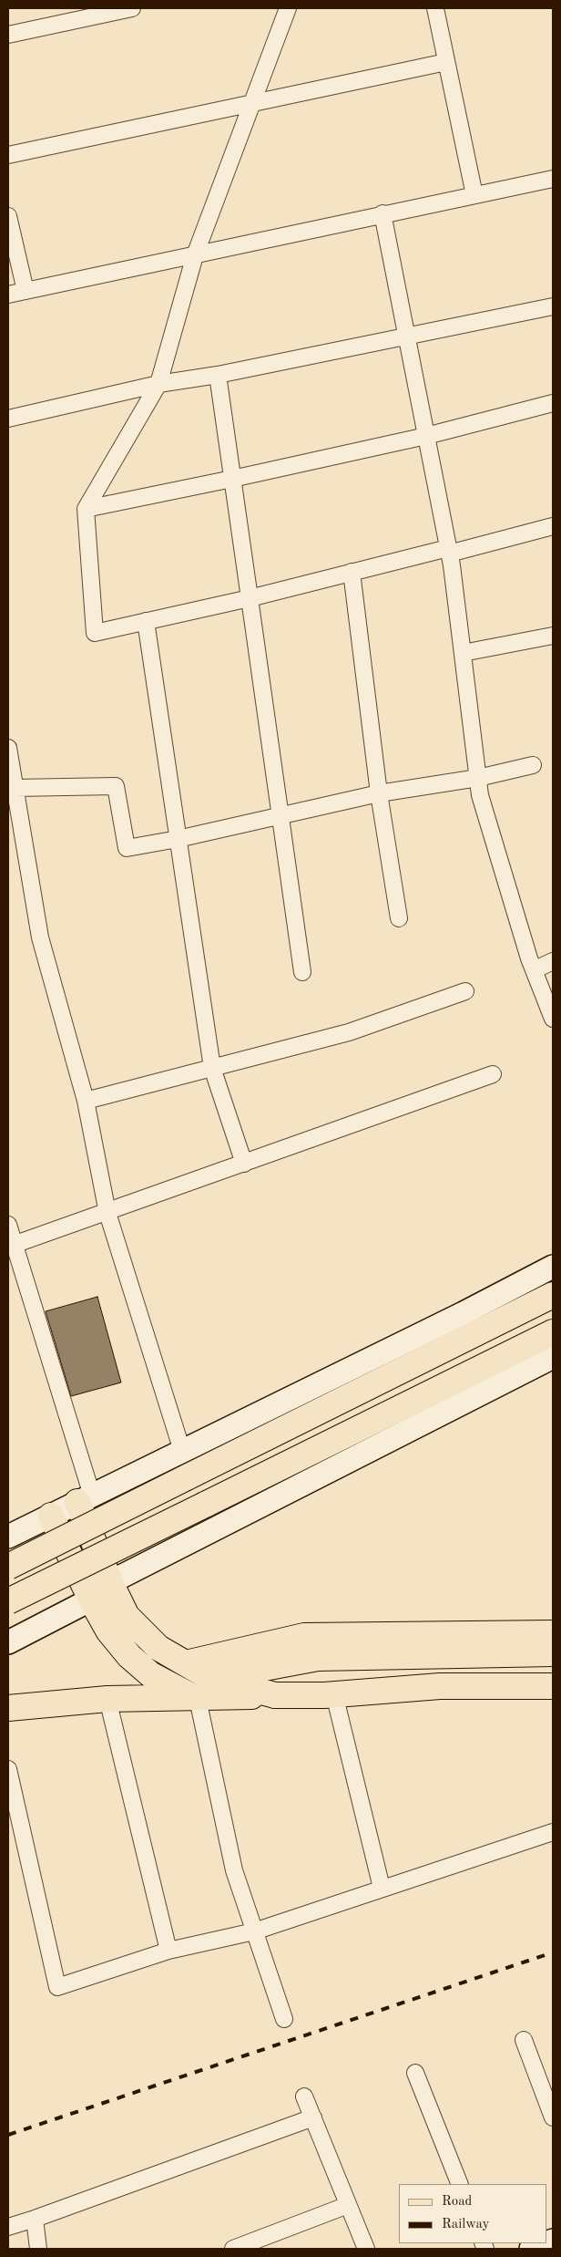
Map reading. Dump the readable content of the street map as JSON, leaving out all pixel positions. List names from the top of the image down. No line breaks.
{"legend":["Road","Railway"]}
